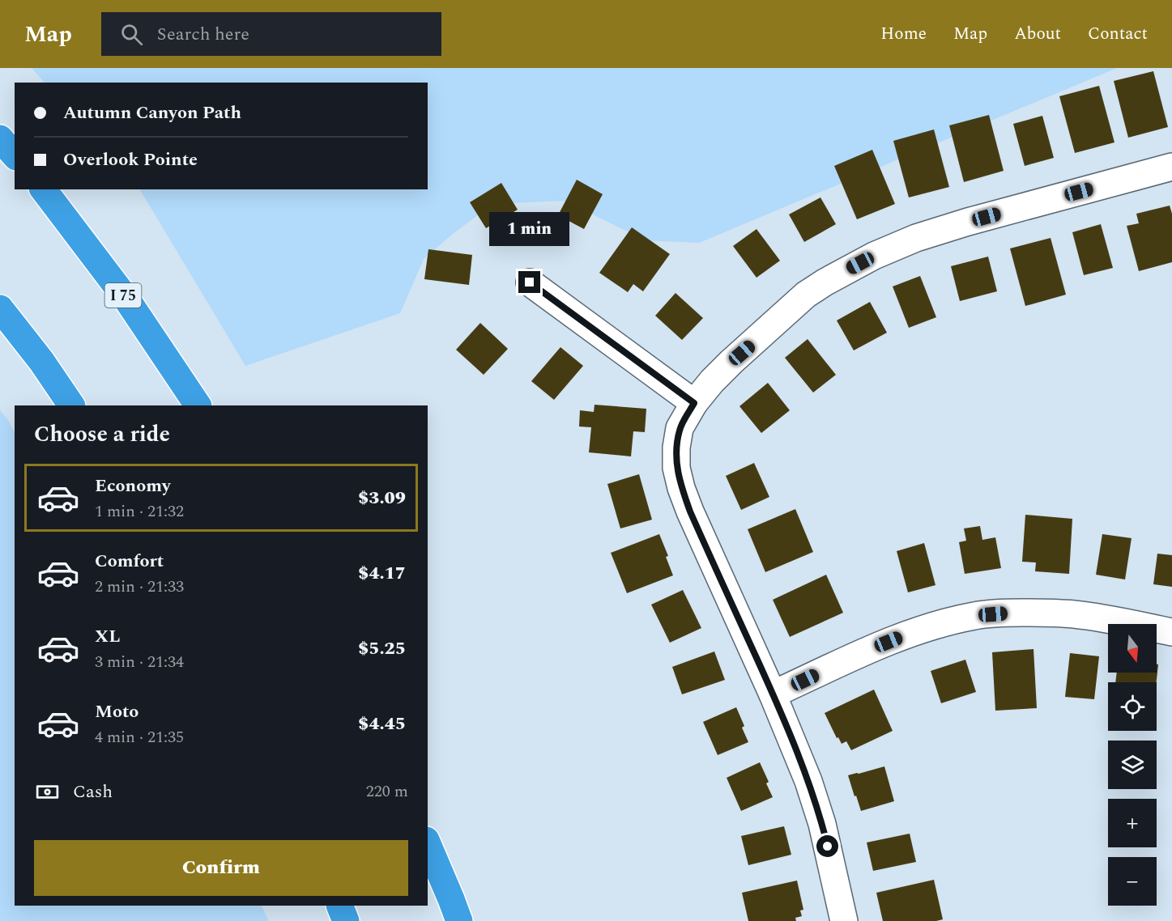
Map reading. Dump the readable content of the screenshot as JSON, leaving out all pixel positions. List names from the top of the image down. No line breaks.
{"streets":{"highway":["I 75"]},"north":"bottom","page":{"header":"Map","search":"Search here","nav":["Home","Map","About","Contact"],"banner":["Autumn Canyon Path","Overlook Pointe"],"bubble":"1 min","heading":"Choose a ride","list":[{"name":"Economy","note":"1 min · 21:32","value":"$3.09"},{"name":"Comfort","note":"2 min · 21:33","value":"$4.17"},{"name":"XL","note":"3 min · 21:34","value":"$5.25"},{"name":"Moto","note":"4 min · 21:35","value":"$4.45"}],"map_buttons":["+","−"],"pay":["Cash","220 m"],"buttons":"Confirm"}}
